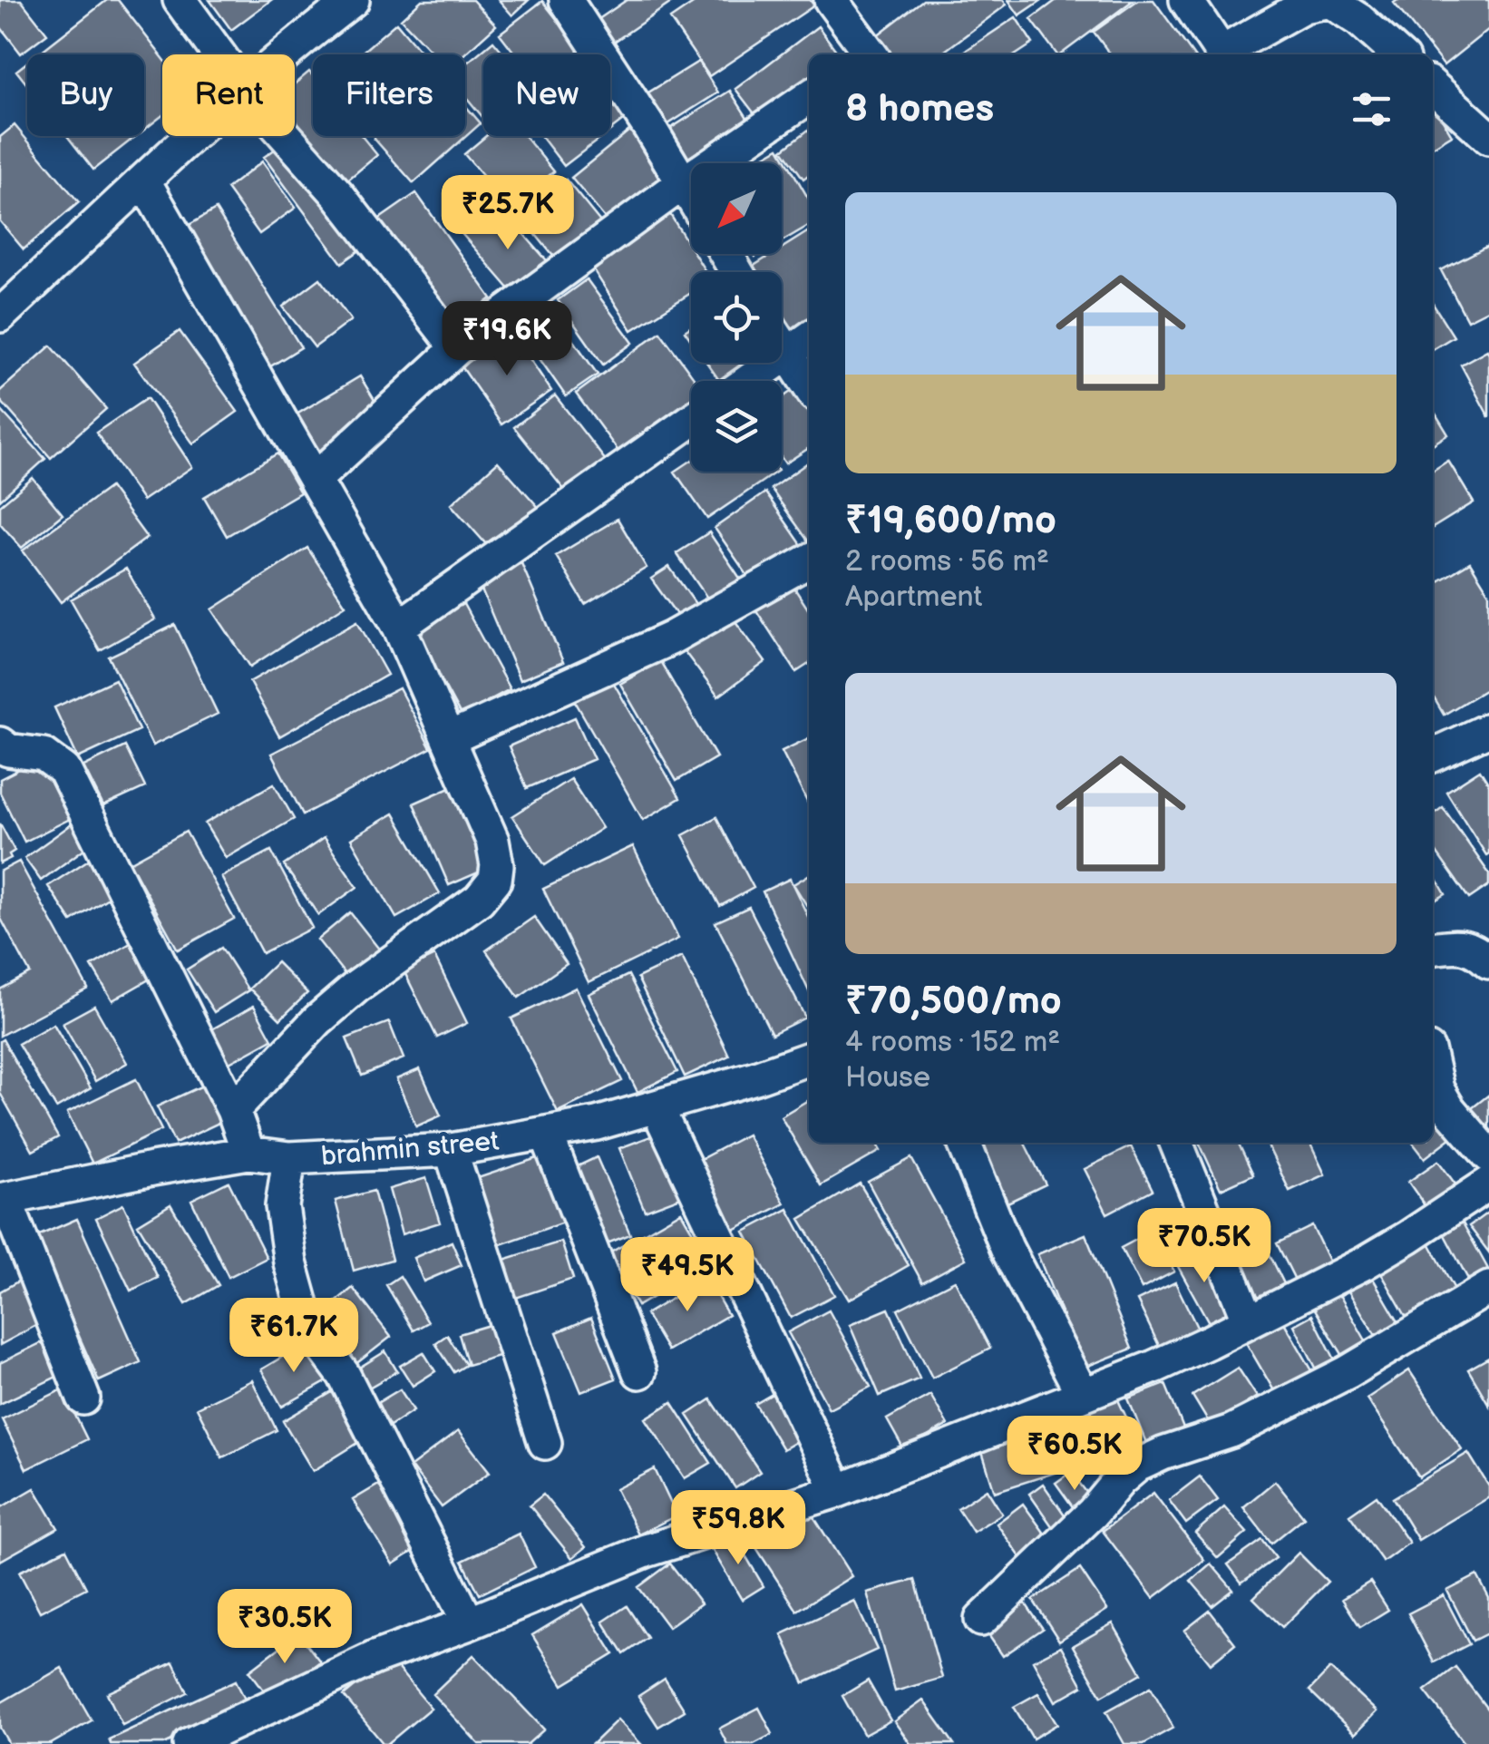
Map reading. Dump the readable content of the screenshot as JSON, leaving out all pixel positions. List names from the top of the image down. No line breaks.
{"streets":{"street":["brahmin street"]},"north":"bottom left","page":{"chip":["Buy","Rent","Filters","New"],"heading":"8 homes","list":[{"name":"₹19,600/mo","note":"2 rooms · 56 m² · Apartment"},{"name":"₹70,500/mo","note":"4 rooms · 152 m² · House"}],"price":["₹25.7K","₹19.6K","₹70.5K","₹49.5K","₹61.7K","₹60.5K","₹59.8K","₹30.5K"]}}
